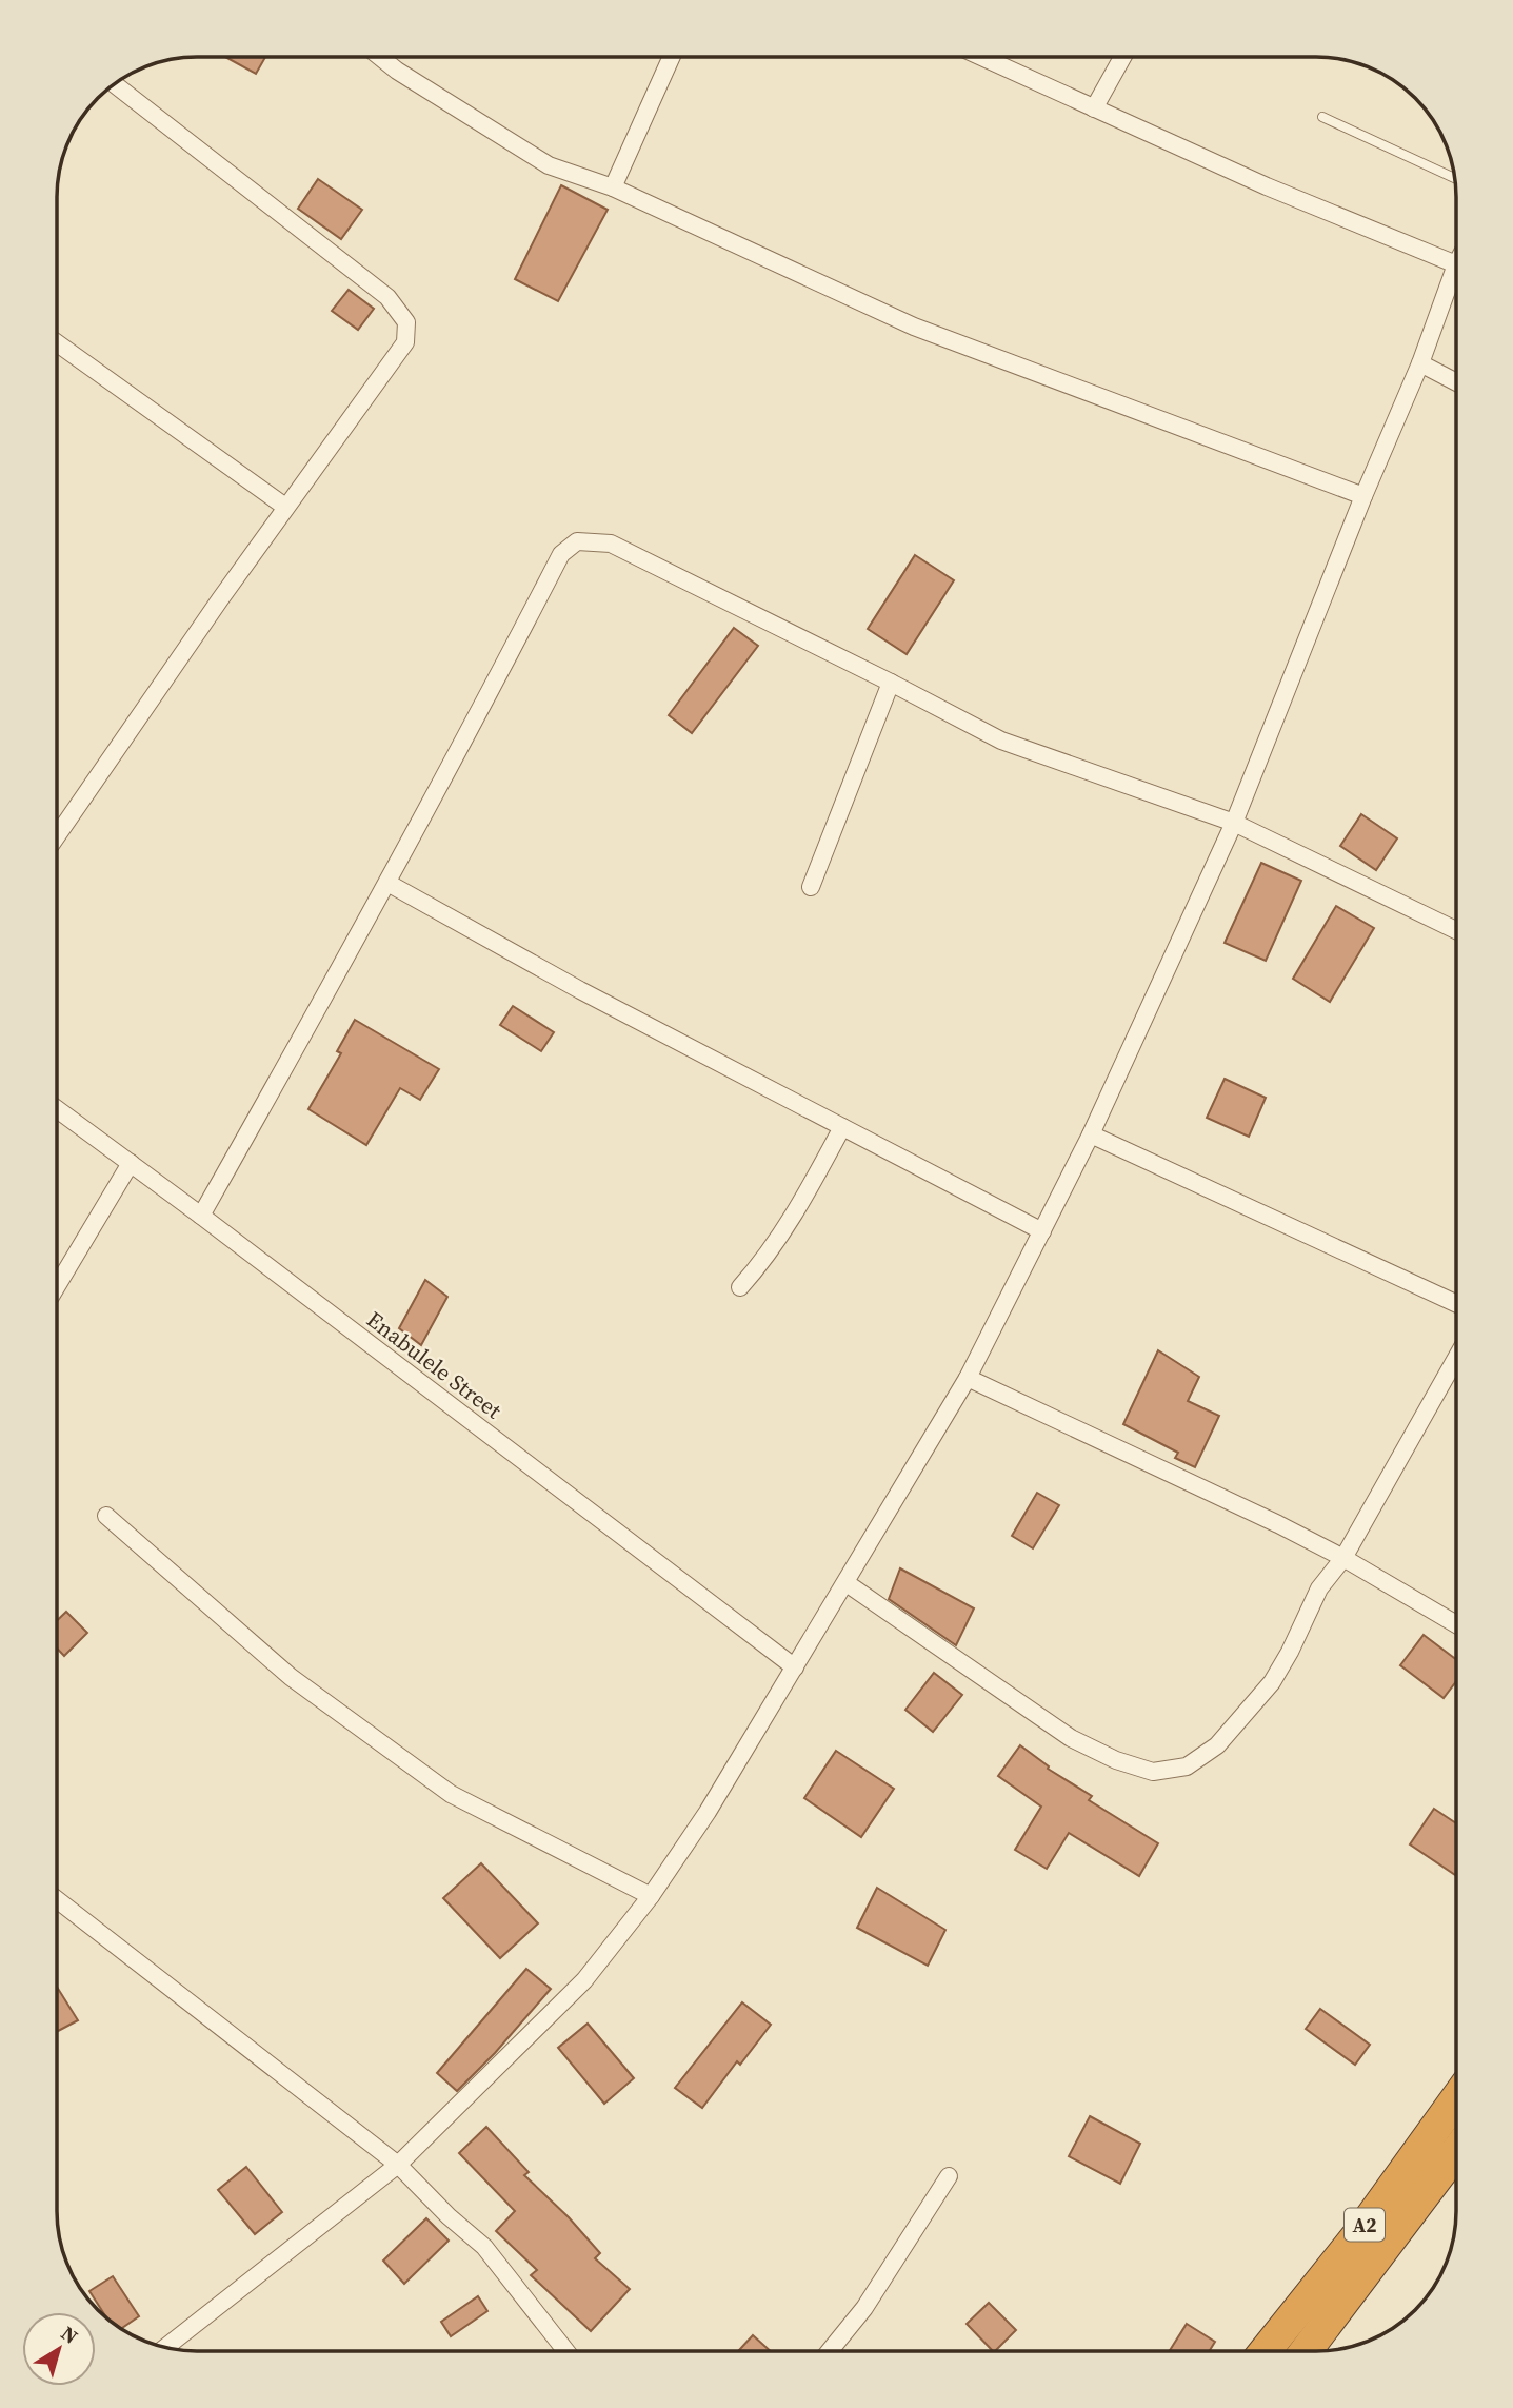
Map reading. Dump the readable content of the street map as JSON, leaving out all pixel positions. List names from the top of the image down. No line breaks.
{"streets":{"highway":["A2"],"street":["Enabulele Street"]},"north":"top right"}
